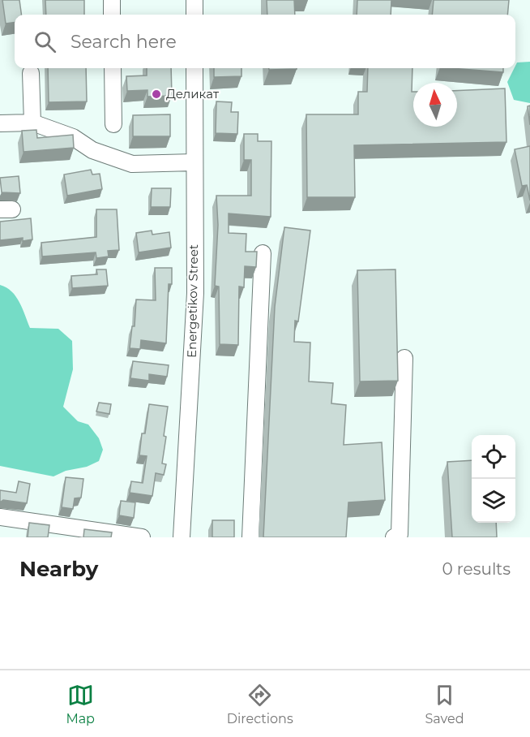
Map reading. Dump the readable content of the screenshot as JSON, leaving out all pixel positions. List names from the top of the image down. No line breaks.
{"streets":{"street":["Energetikov Street"]},"places":["Деликат"],"north":"top","page":{"search":"Search here","heading":["Nearby","0 results"],"nav":["Map","Directions","Saved"]}}
